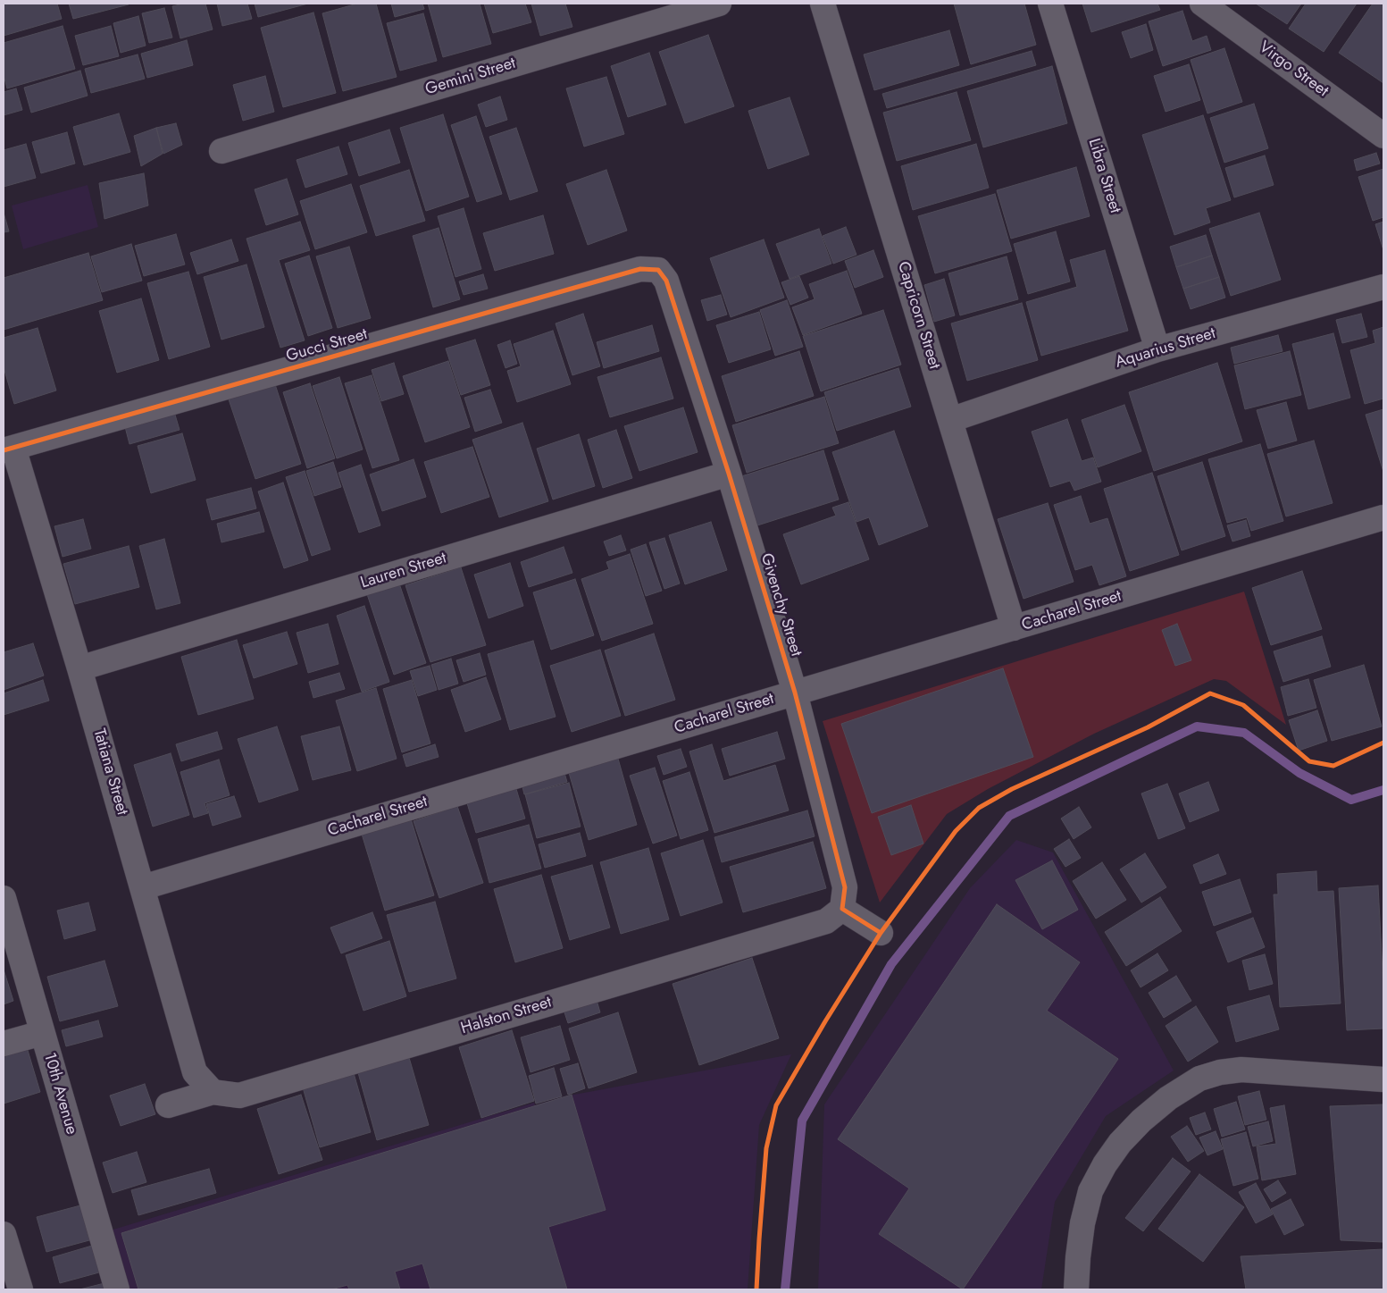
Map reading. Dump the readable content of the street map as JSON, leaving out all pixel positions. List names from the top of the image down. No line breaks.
{"streets":{"street":["Virgo Street","Gemini Street","Libra Street","Capricorn Street","Gucci Street","Aquarius Street","Lauren Street","Givenchy Street","Cacharel Street","Tatiana Street","Halston Street","10th Avenue"]},"crossings":[["Libra Street","Aquarius Street"],["Capricorn Street","Aquarius Street"],["Capricorn Street","Cacharel Street"],["Gucci Street","Givenchy Street"],["Gucci Street","Tatiana Street"],["Lauren Street","Givenchy Street"],["Lauren Street","Tatiana Street"],["Givenchy Street","Cacharel Street"],["Givenchy Street","Halston Street"],["Cacharel Street","Tatiana Street"],["Tatiana Street","Halston Street"]]}
